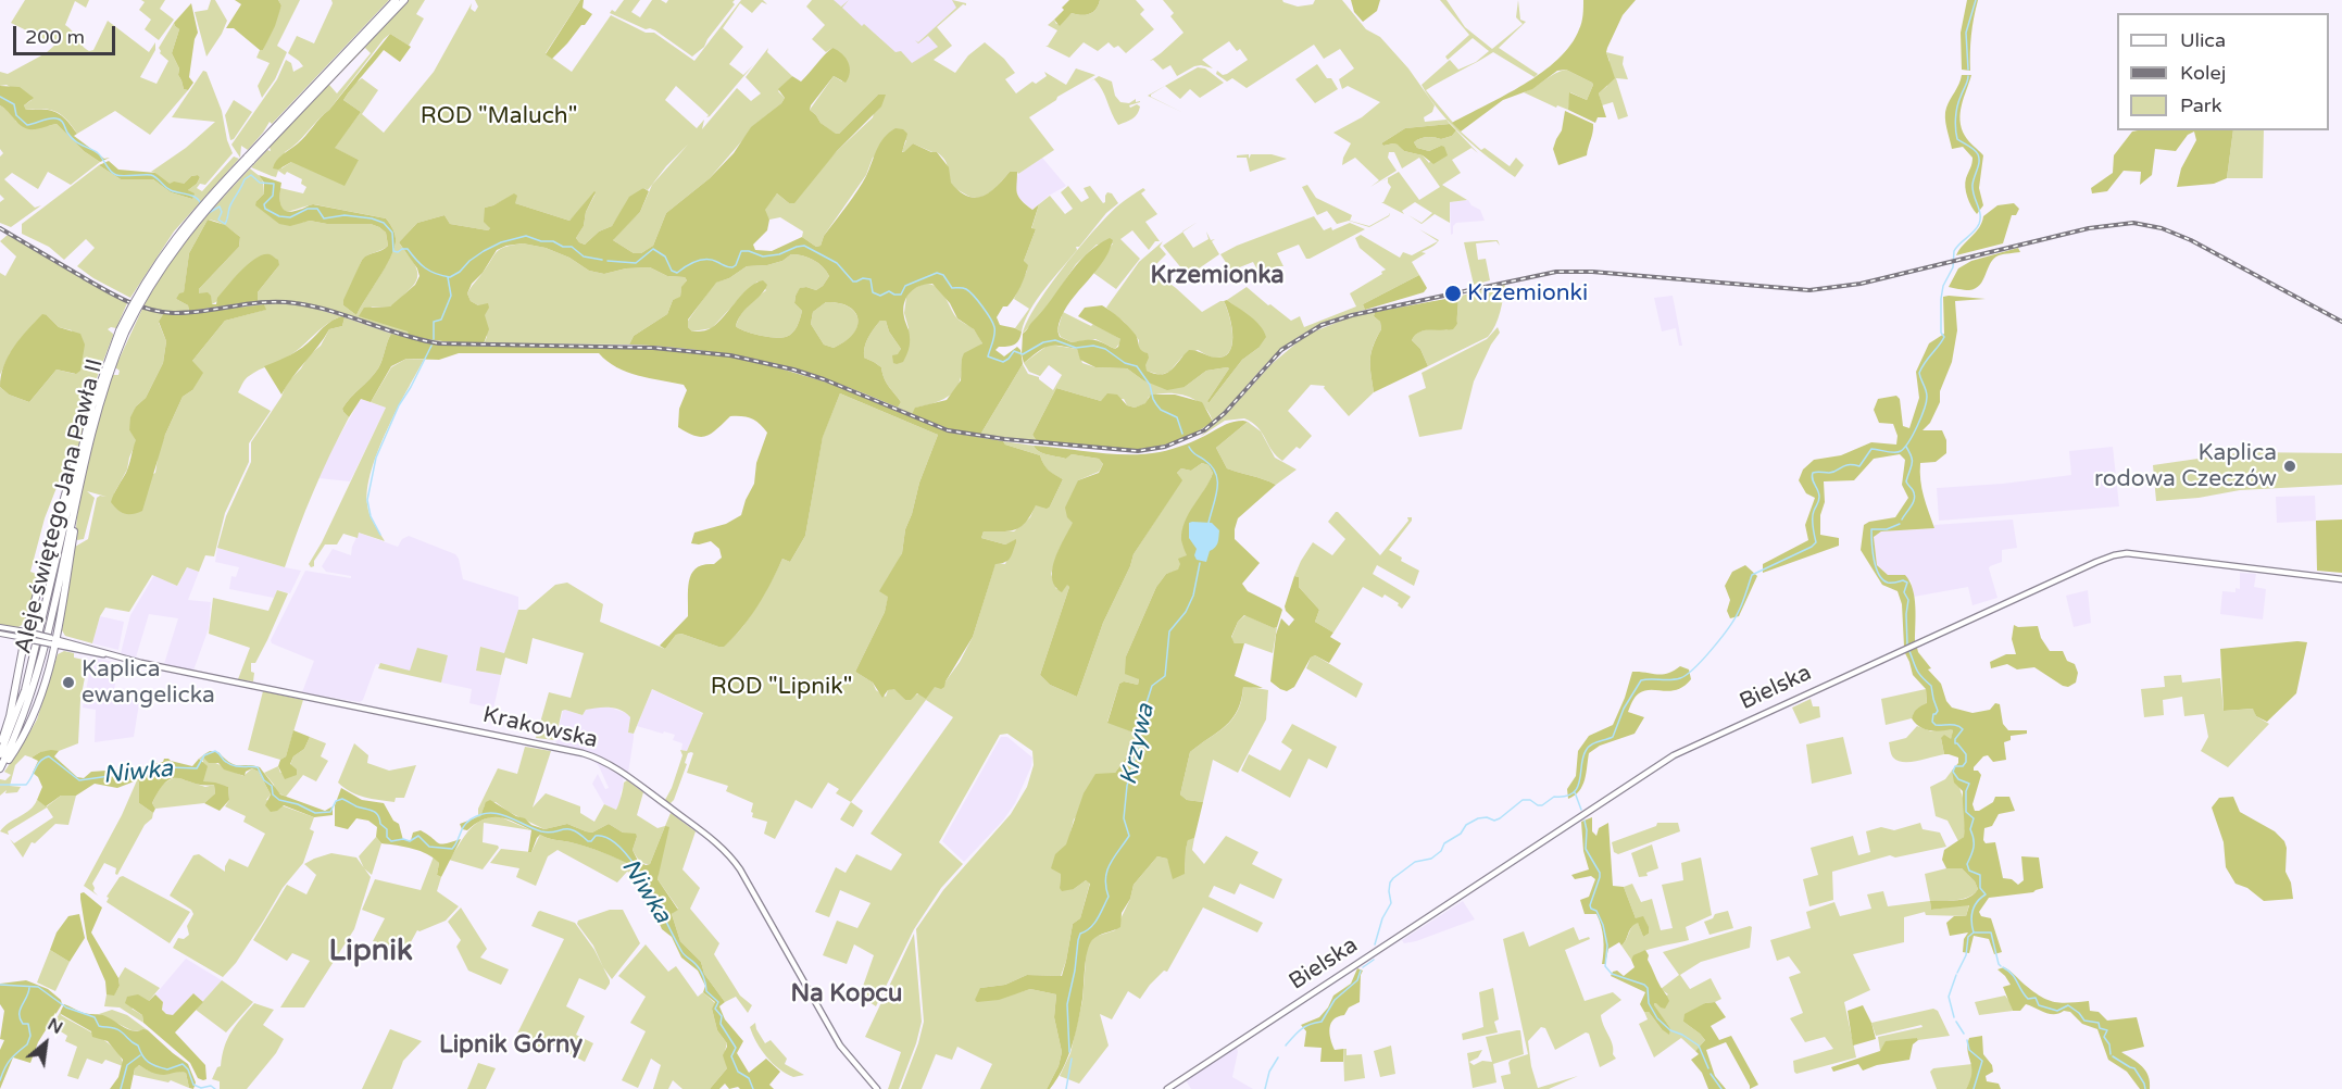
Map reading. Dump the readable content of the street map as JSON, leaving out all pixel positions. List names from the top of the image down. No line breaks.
{"streets":{"highway":["Aleje świętego Jana Pawła II"],"main road":["Bielska","Krakowska"]},"districts":["Krzemionka","Lipnik","Na Kopcu","Lipnik Górny"],"water":["Krzywa","Niwka"],"parks":["ROD \"Maluch\"","ROD \"Lipnik\""],"places":["Krzemionki","Kaplica rodowa Czeczów","Kaplica ewangelicka"],"legend":["Ulica","Kolej","Park"],"scale_bar":"200 m","north":"top right"}
